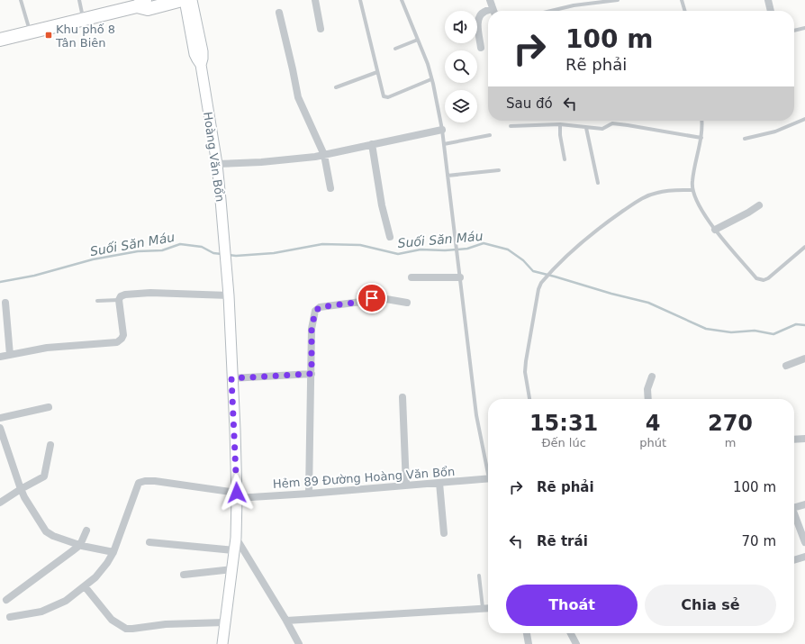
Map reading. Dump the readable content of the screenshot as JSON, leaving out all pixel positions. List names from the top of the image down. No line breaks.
{"streets":{"main road":["Hoàng Văn Bổn"],"street":["Hẻm 89 Đường Hoàng Văn Bổn"]},"crossings":[["Hoàng Văn Bổn","Hẻm 89 Đường Hoàng Văn Bổn"]],"water":["Suối Săn Máu"],"places":{"transit":["Khu phố 8 Tân Biên"]},"page":{"turn":["100 m","Rẽ phải"],"then":"Sau đó","eta":["15:31","Đến lúc","4","phút","270","m"],"list":[{"name":"Rẽ phải","value":"100 m"},{"name":"Rẽ trái","value":"70 m"}],"buttons":["Thoát","Chia sẻ"]}}
